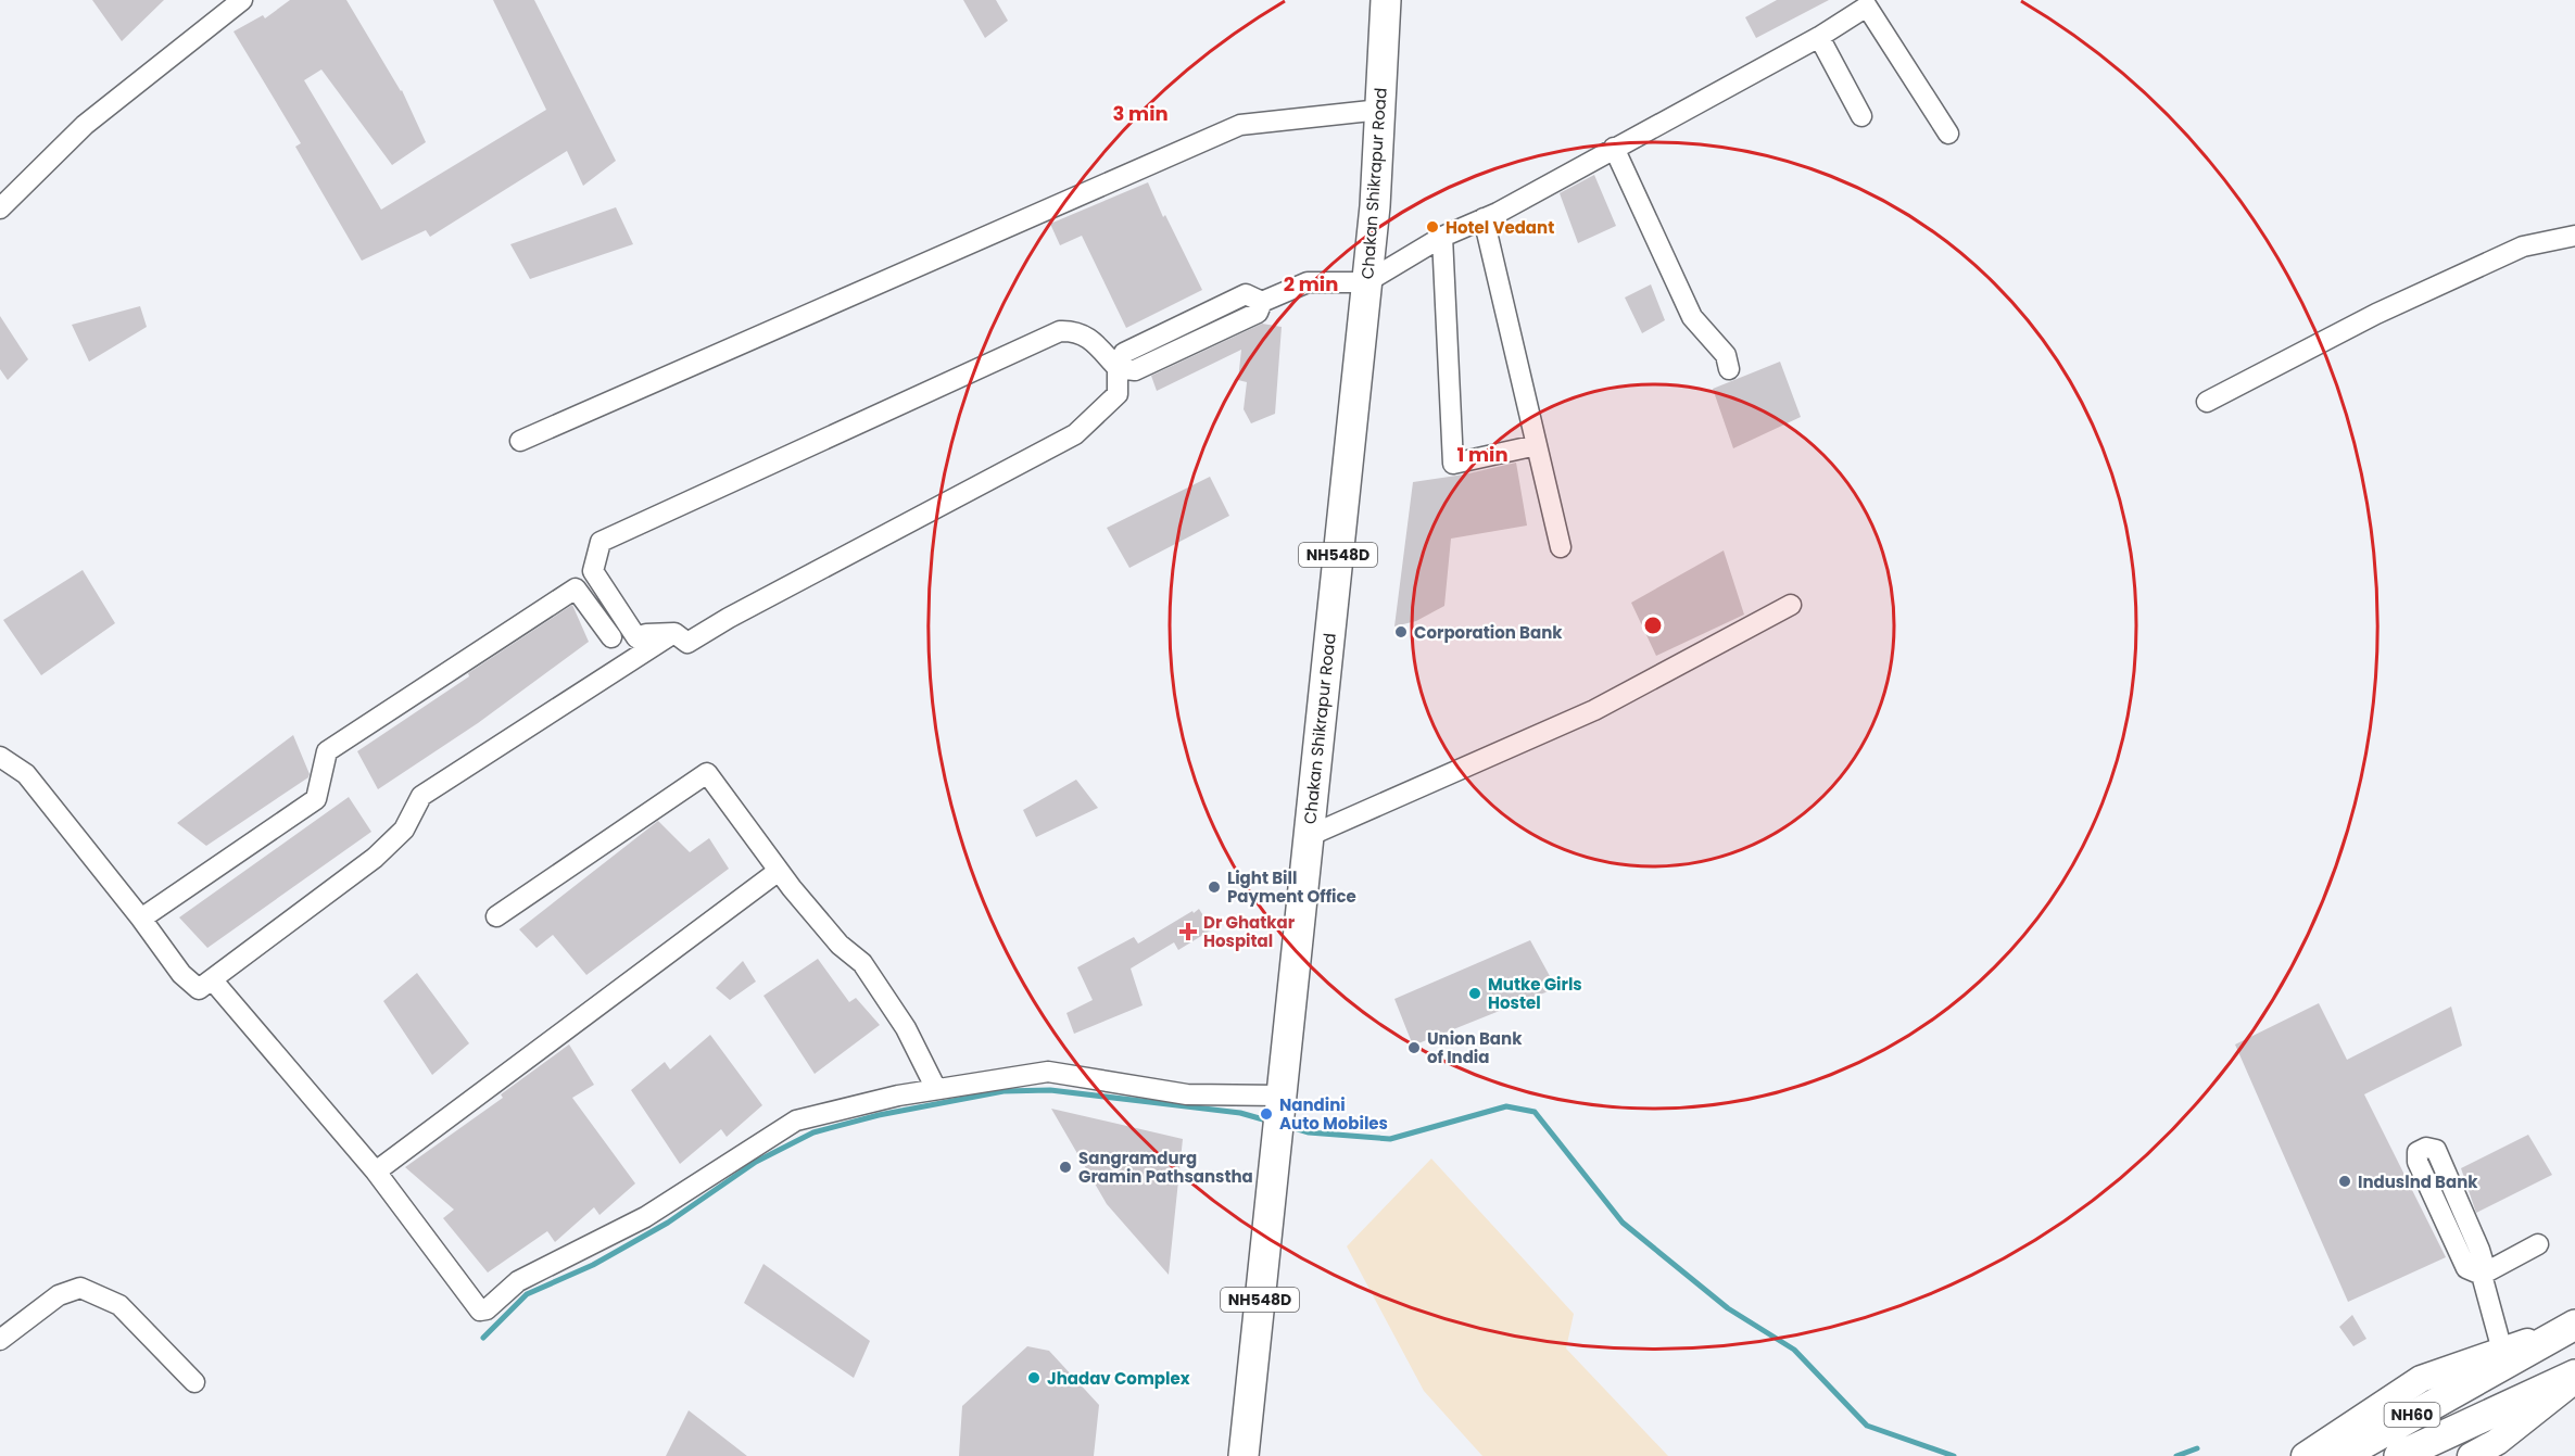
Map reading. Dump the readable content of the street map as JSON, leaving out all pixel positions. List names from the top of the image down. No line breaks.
{"streets":{"highway":["Chakan Shikrapur Road","NH548D","NH60"]},"places":{"other":["Hotel Vedant","Corporation Bank","Light Bill Payment Office","Mutke Girls Hostel","Union Bank of India","Nandini Auto Mobiles","Sangramdurg Gramin Pathsanstha","Induslnd Bank","Jhadav Complex"],"health":["Dr Ghatkar Hospital"]},"rings":["3 min","2 min","1 min"]}
